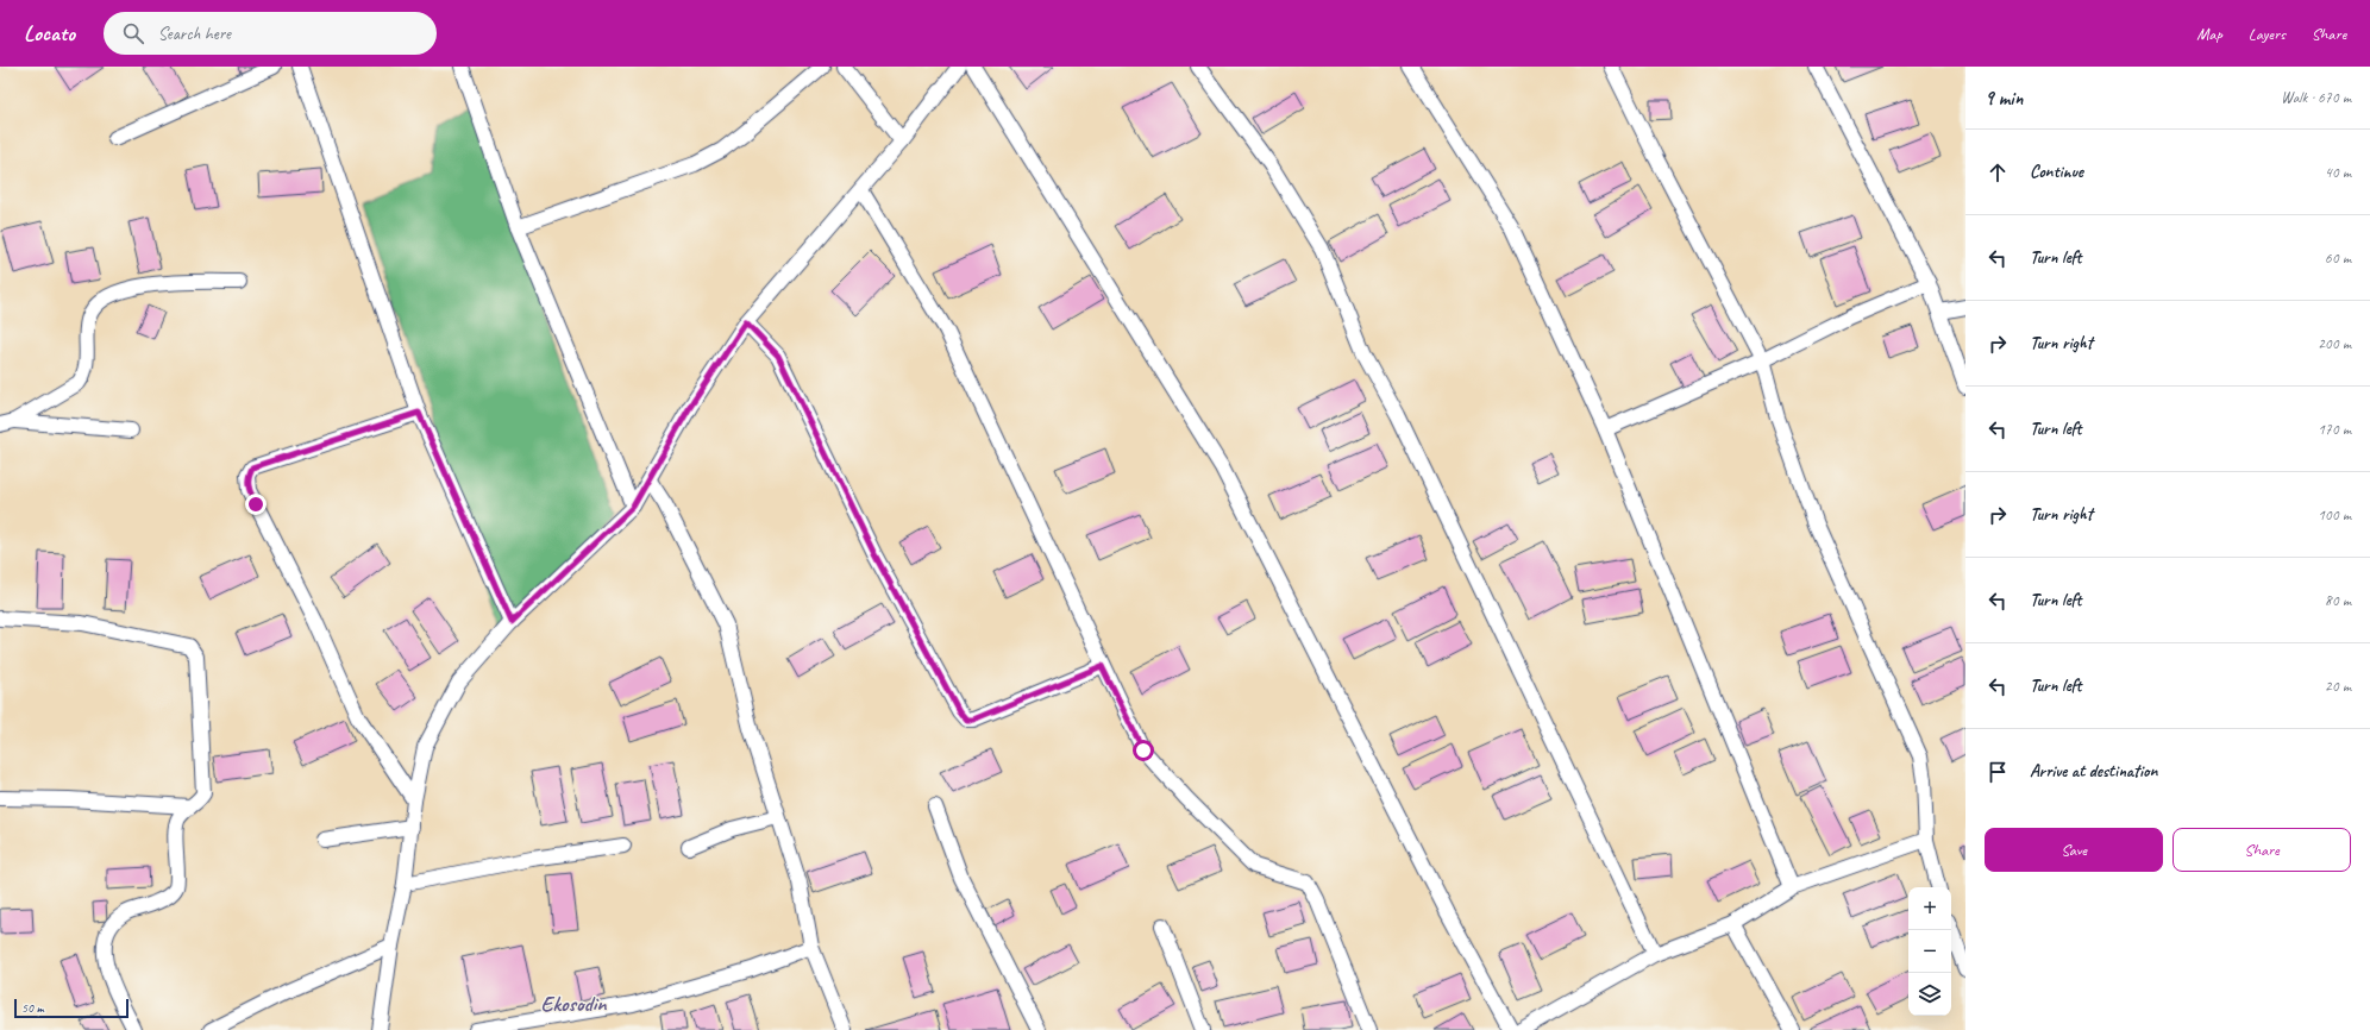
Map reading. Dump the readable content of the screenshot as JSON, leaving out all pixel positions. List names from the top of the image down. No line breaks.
{"districts":["Ekosodin"],"scale_bar":"50 m","page":{"header":"Locato","search":"Search here","nav":["Map","Layers","Share"],"heading":["9 min","Walk · 670 m"],"list":[["Continue","40 m"],["Turn left","60 m"],["Turn right","200 m"],["Turn left","170 m"],["Turn right","100 m"],["Turn left","80 m"],["Turn left","20 m"],"Arrive at destination"],"buttons":["Save","Share"],"map_buttons":["+","−"],"scale":"50 m"}}
